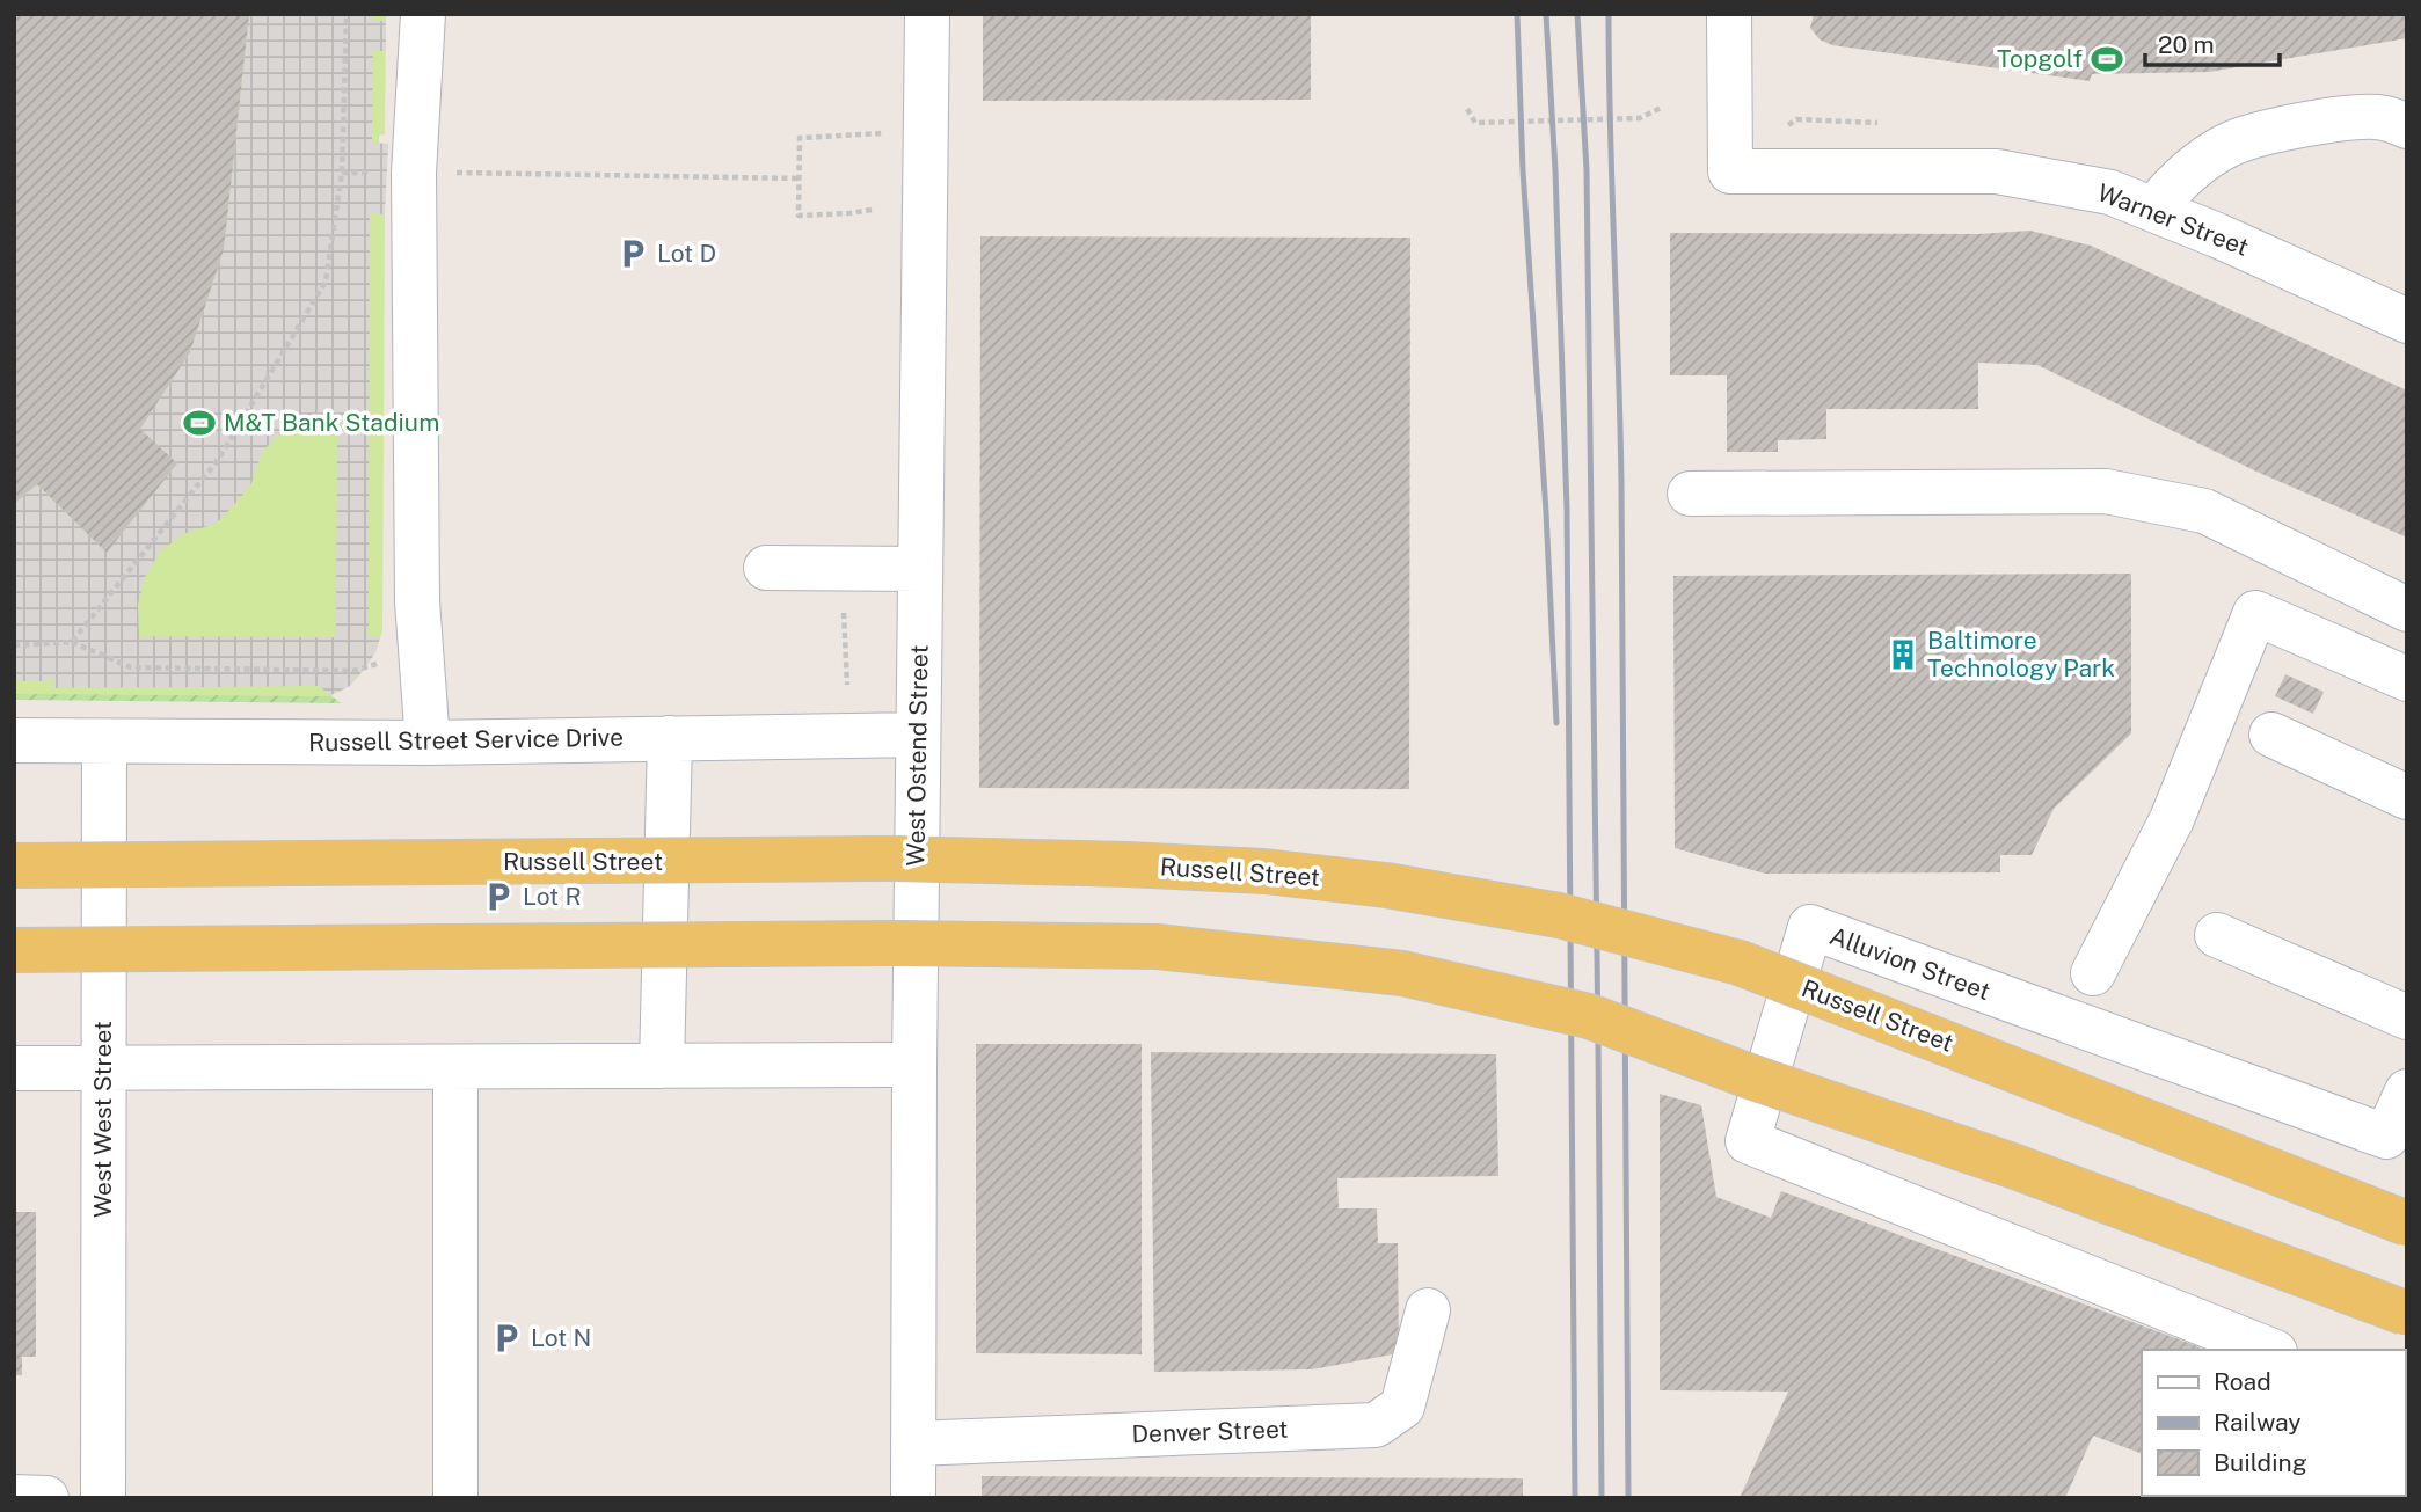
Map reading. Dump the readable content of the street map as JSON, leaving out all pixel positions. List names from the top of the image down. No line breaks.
{"streets":{"main road":["Russell Street"],"street":["Warner Street","Russell Street Service Drive","West Ostend Street","Alluvion Street","West West Street","Denver Street"]},"crossings":[["Russell Street Service Drive","West Ostend Street"],["Russell Street Service Drive","West West Street"],["West Ostend Street","Denver Street"]],"places":{"sports":["Topgolf","M&T Bank Stadium"],"parking":["Lot D","Lot R","Lot N"],"building":["Baltimore Technology Park"]},"legend":["Road","Railway","Building"],"scale_bar":"20 m"}
